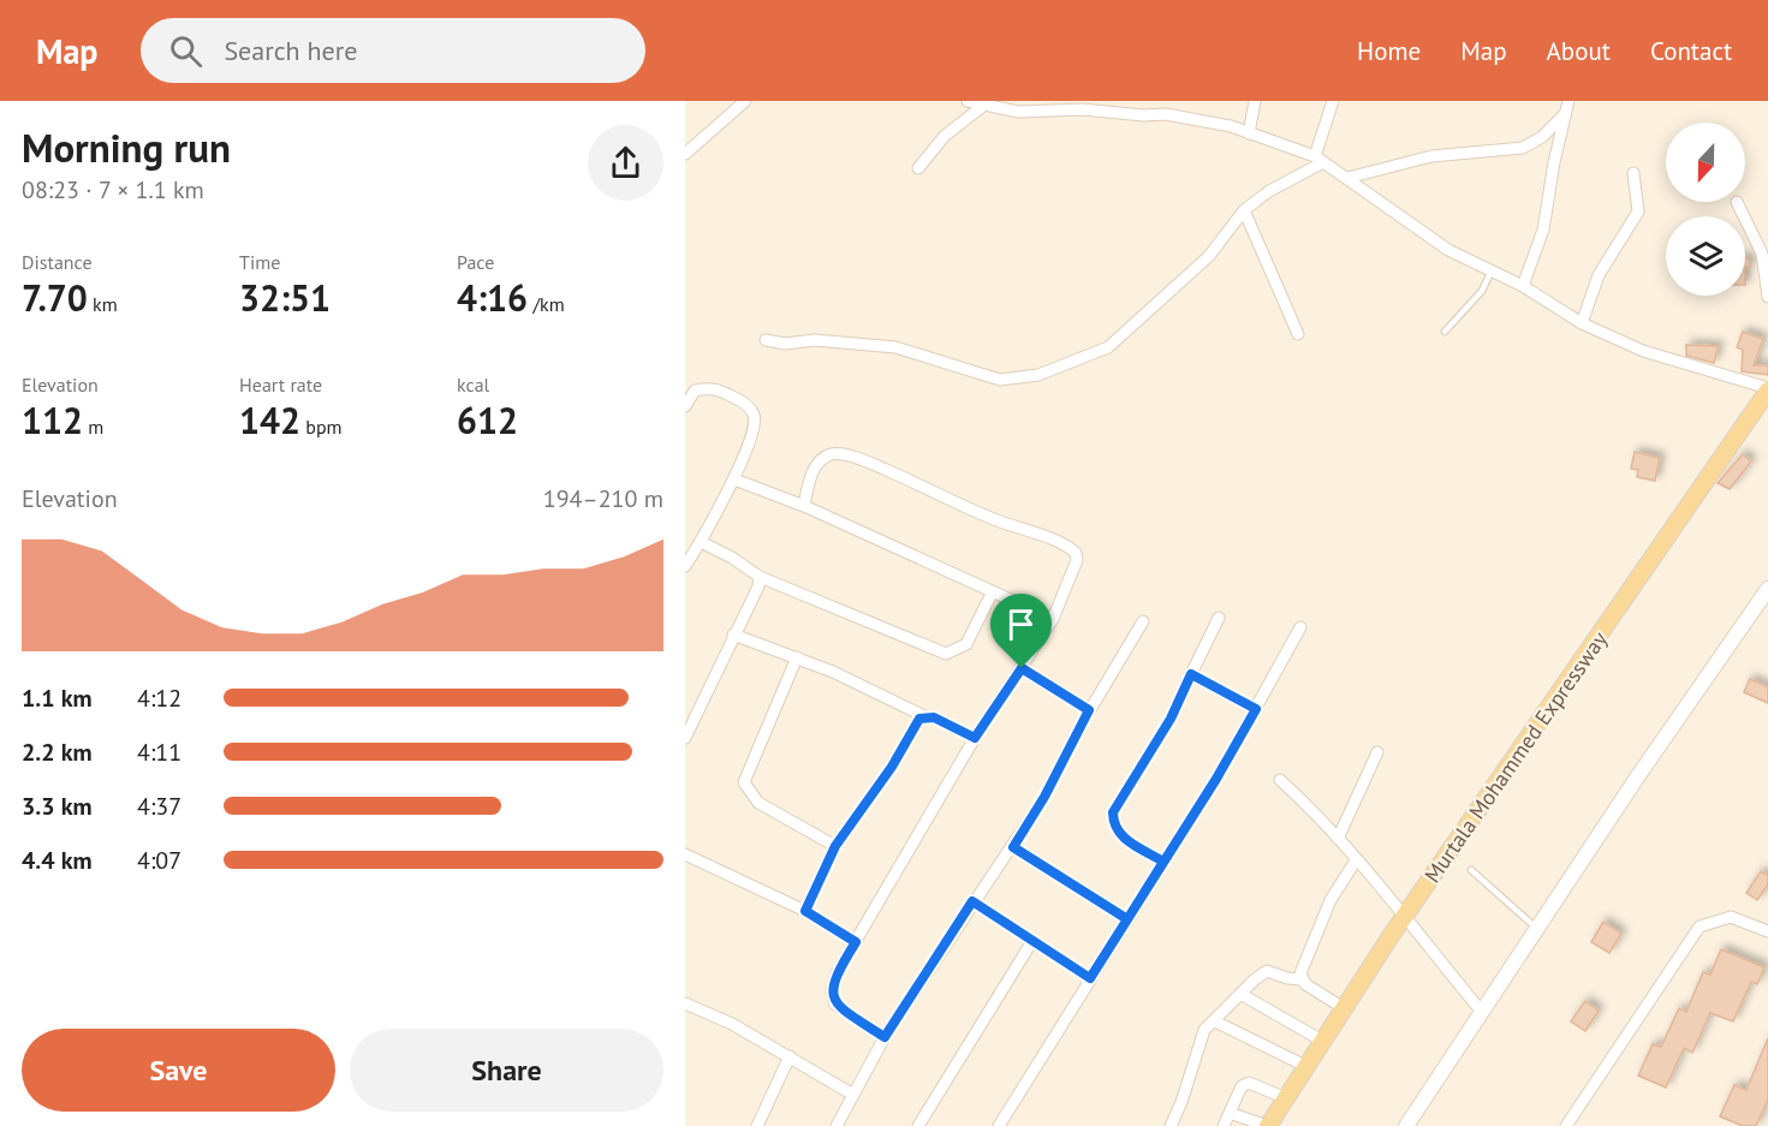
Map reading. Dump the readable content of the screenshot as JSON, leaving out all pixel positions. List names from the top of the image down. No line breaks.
{"streets":{"main road":["Murtala Mohammed Expressway"]},"north":"bottom","page":{"header":"Map","search":"Search here","nav":["Home","Map","About","Contact"],"heading":["Morning run","08:23 · 7 × 1.1 km"],"stats":[["Distance","7.70 km"],["Time","32:51"],["Pace","4:16 /km"],["Elevation","112 m"],["Heart rate","142 bpm"],["kcal","612"]],"chart":["Elevation","194–210 m"],"list":[{"name":"1.1 km","note":"4:12"},{"name":"2.2 km","note":"4:11"},{"name":"3.3 km","note":"4:37"},{"name":"4.4 km","note":"4:07"}],"buttons":["Save","Share"]}}
